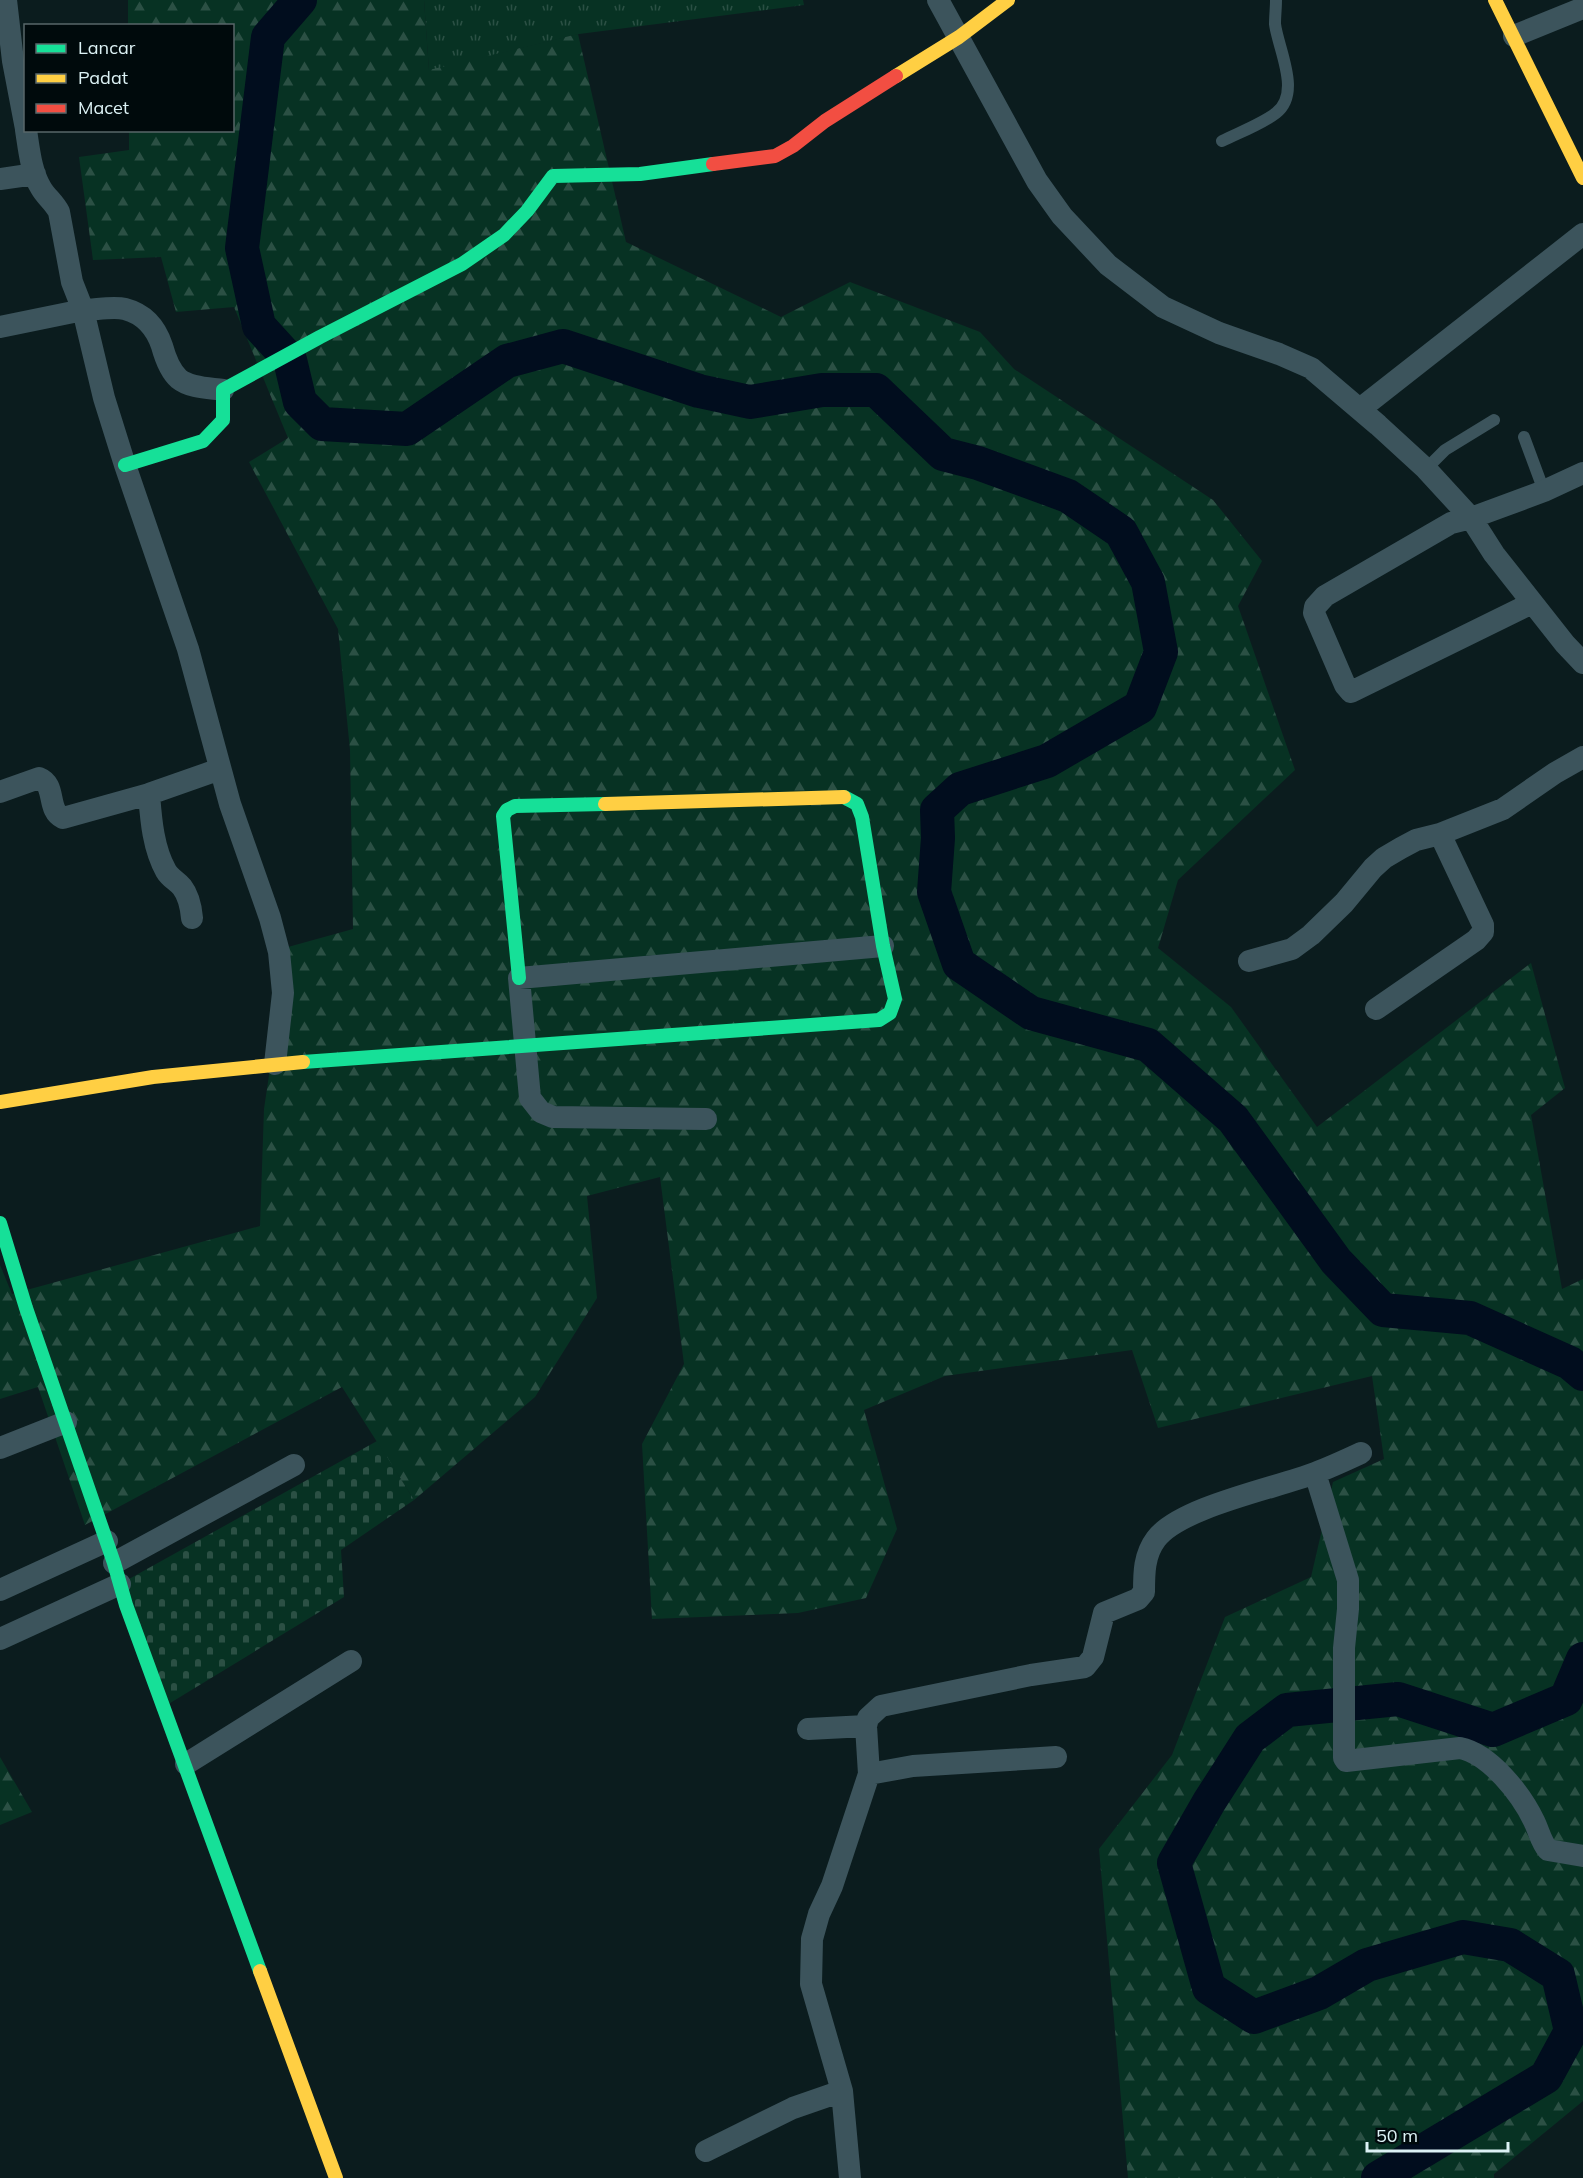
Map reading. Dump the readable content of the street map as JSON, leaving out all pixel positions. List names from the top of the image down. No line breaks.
{"legend":["Lancar","Padat","Macet"],"scale_bar":"50 m"}
